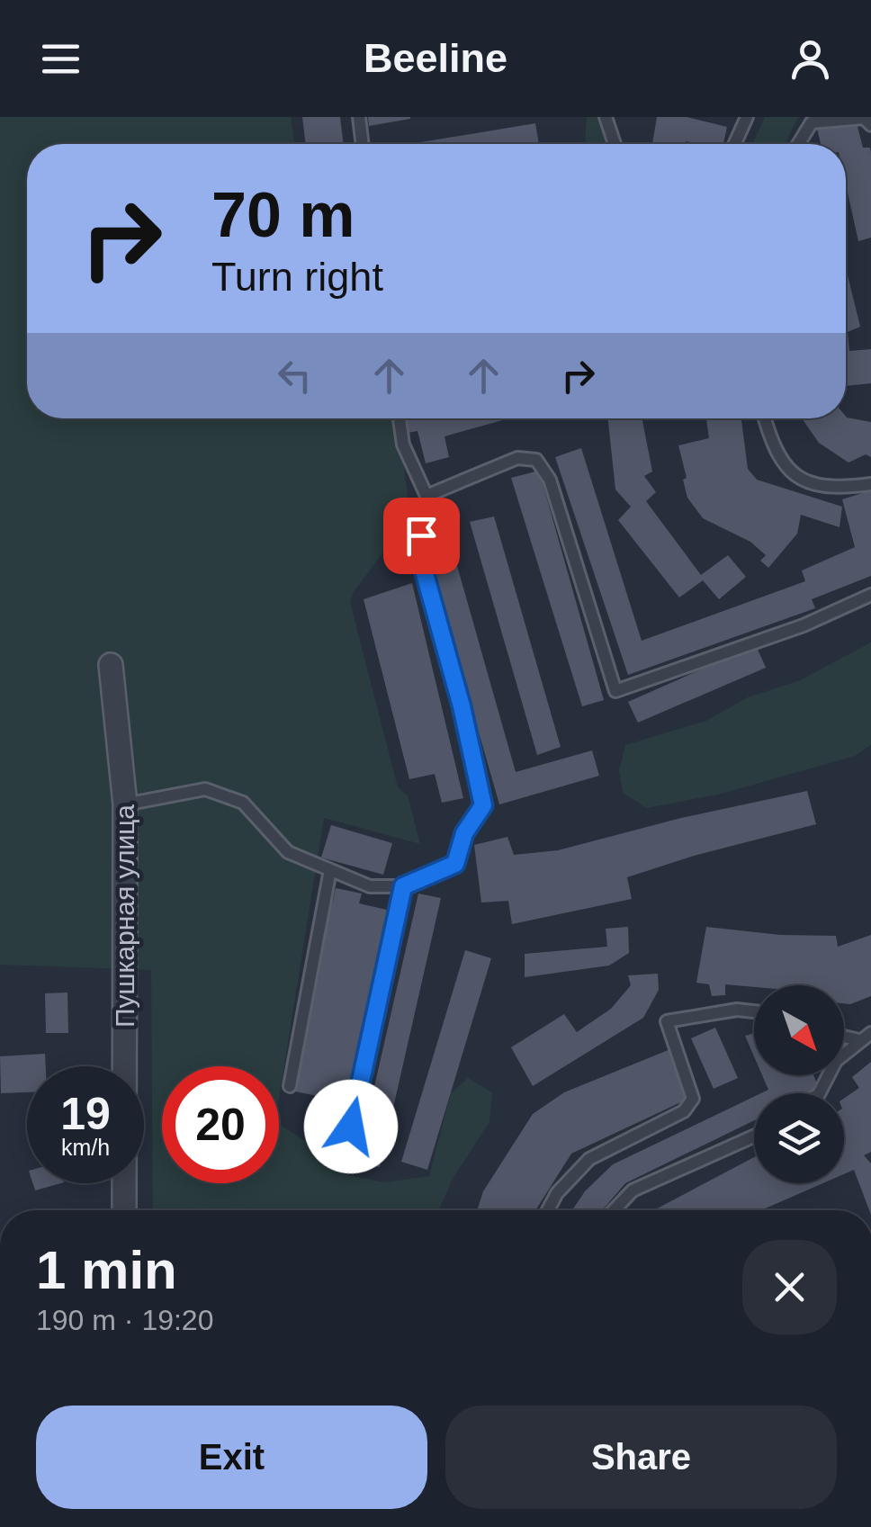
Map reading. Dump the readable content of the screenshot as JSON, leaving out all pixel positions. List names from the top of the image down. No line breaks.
{"streets":{"street":["Пушкарная улица"]},"north":"bottom right","page":{"header":"Beeline","turn":["70 m","Turn right"],"speed":"19 km/h","limit":"20","heading":["1 min","190 m · 19:20"],"buttons":["Exit","Share"]}}
